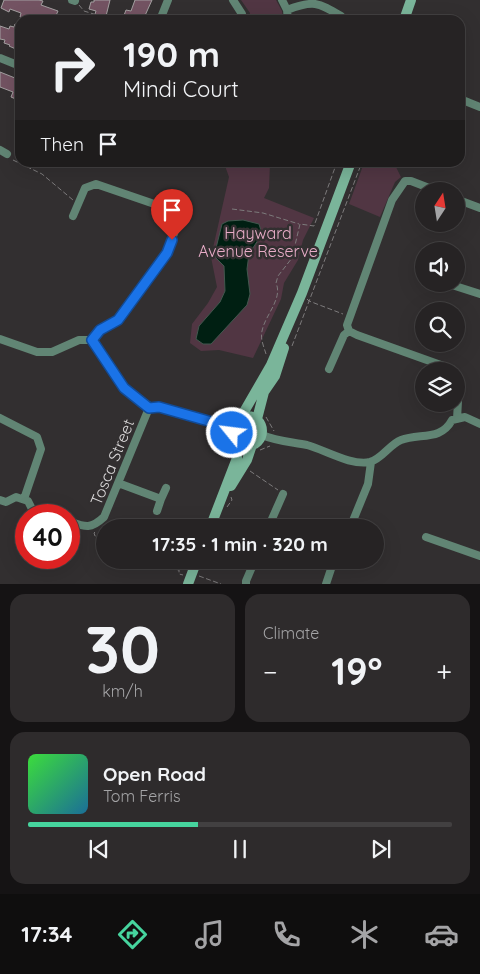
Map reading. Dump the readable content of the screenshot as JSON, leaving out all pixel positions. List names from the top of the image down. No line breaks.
{"streets":{"street":["Tosca Street"]},"parks":["Hayward Avenue Reserve"],"north":"top","page":{"turn":["190 m","Mindi Court"],"then":"Then","limit":"40","trip":"17:35 · 1 min · 320 m","tile":[["30","km/h"],"Climate"],"heat":["−","19°","+"],"song":["Open Road","Tom Ferris"],"tabs":"17:34"}}
